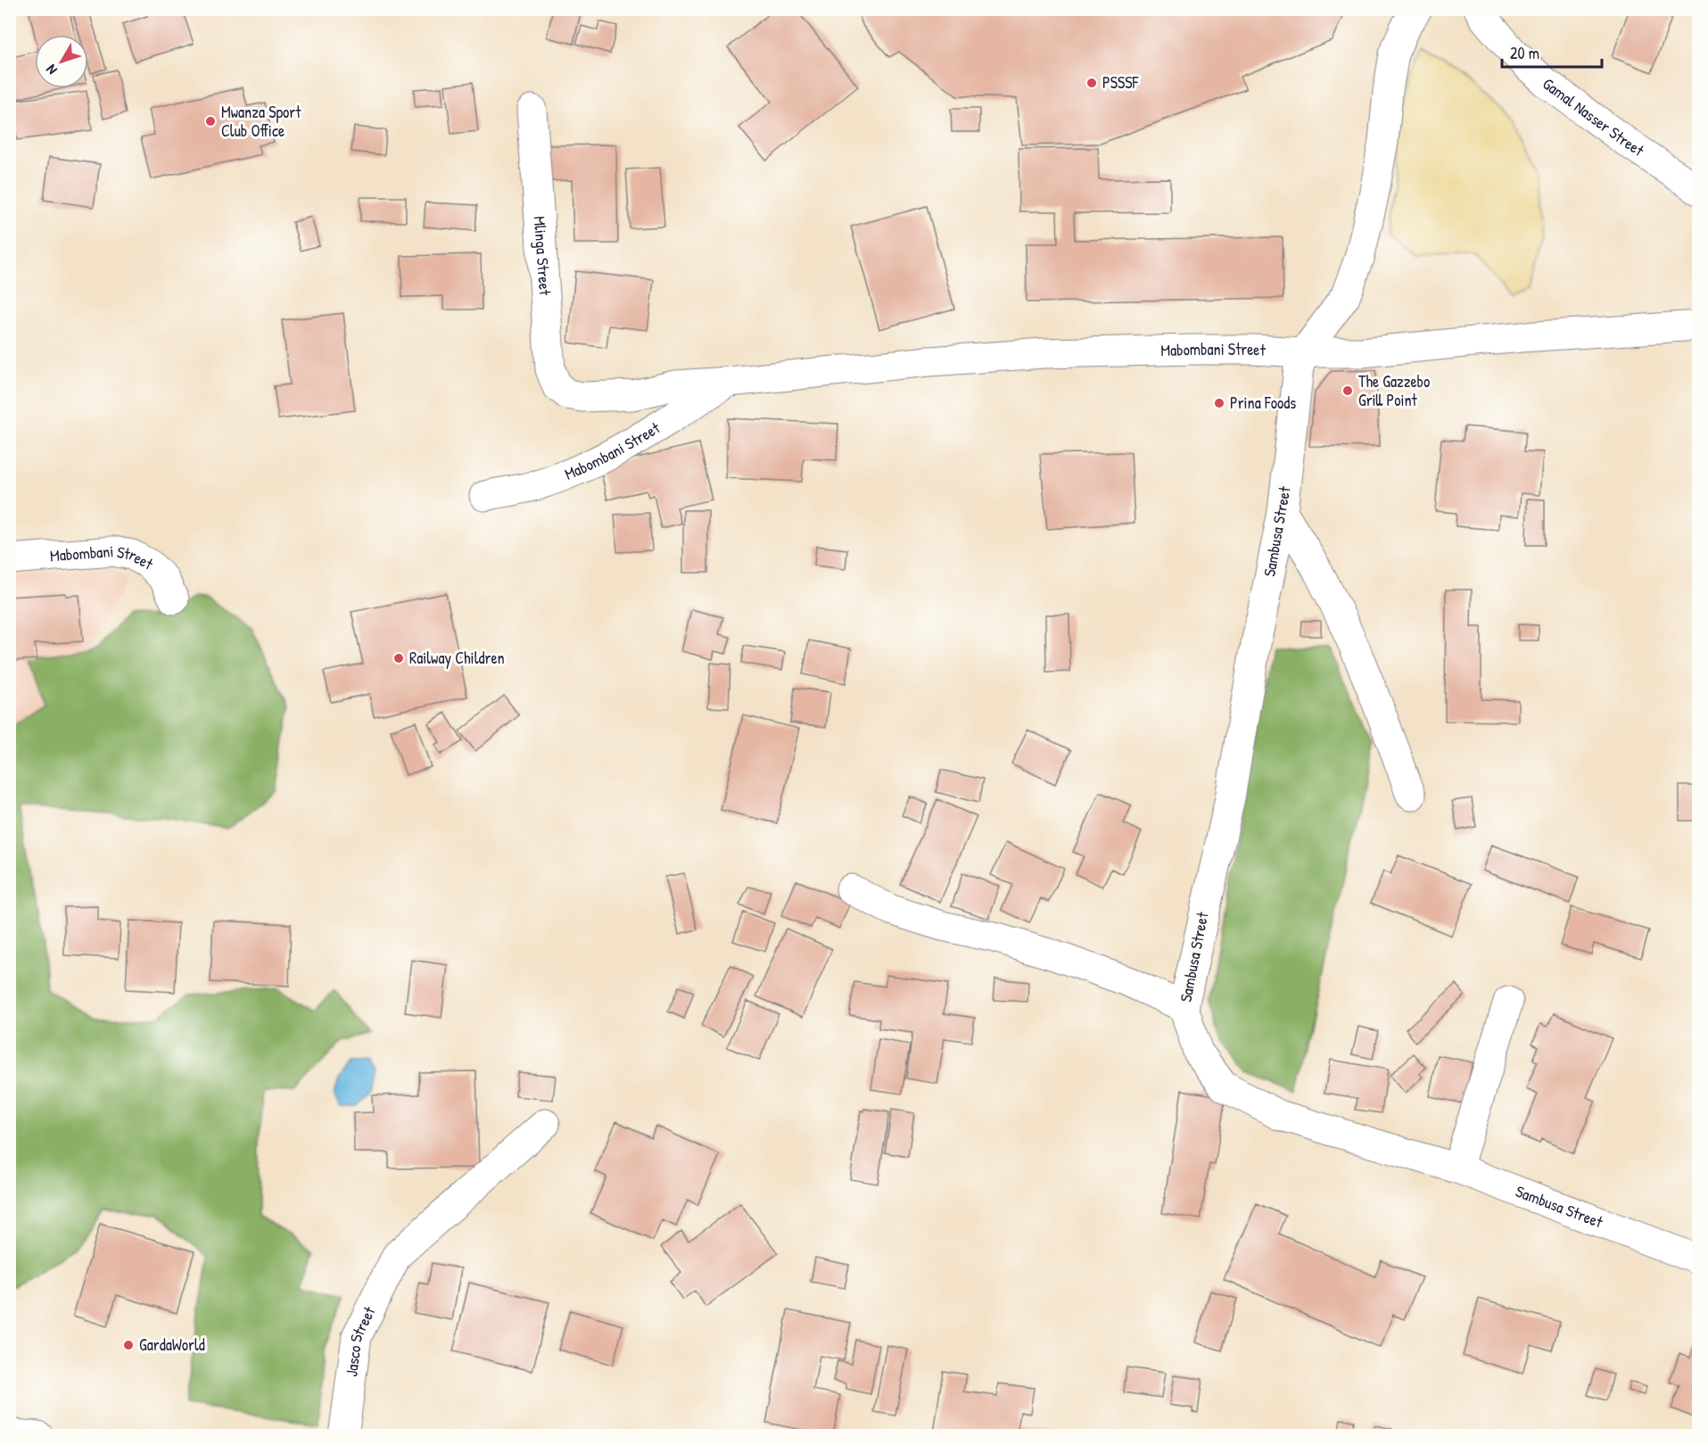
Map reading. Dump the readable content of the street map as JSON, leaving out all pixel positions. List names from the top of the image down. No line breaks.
{"streets":{"street":["Gamal Nasser Street","Mlinga Street","Mabombani Street","Sambusa Street","Jasco Street"]},"crossings":[["Mlinga Street","Mabombani Street"],["Mabombani Street","Sambusa Street"]],"places":["PSSSF","Mwanza Sport Club Office","The Gazzebo Grill Point","Prina Foods","Railway Children","GardaWorld"],"scale_bar":"20 m","north":"bottom left"}
